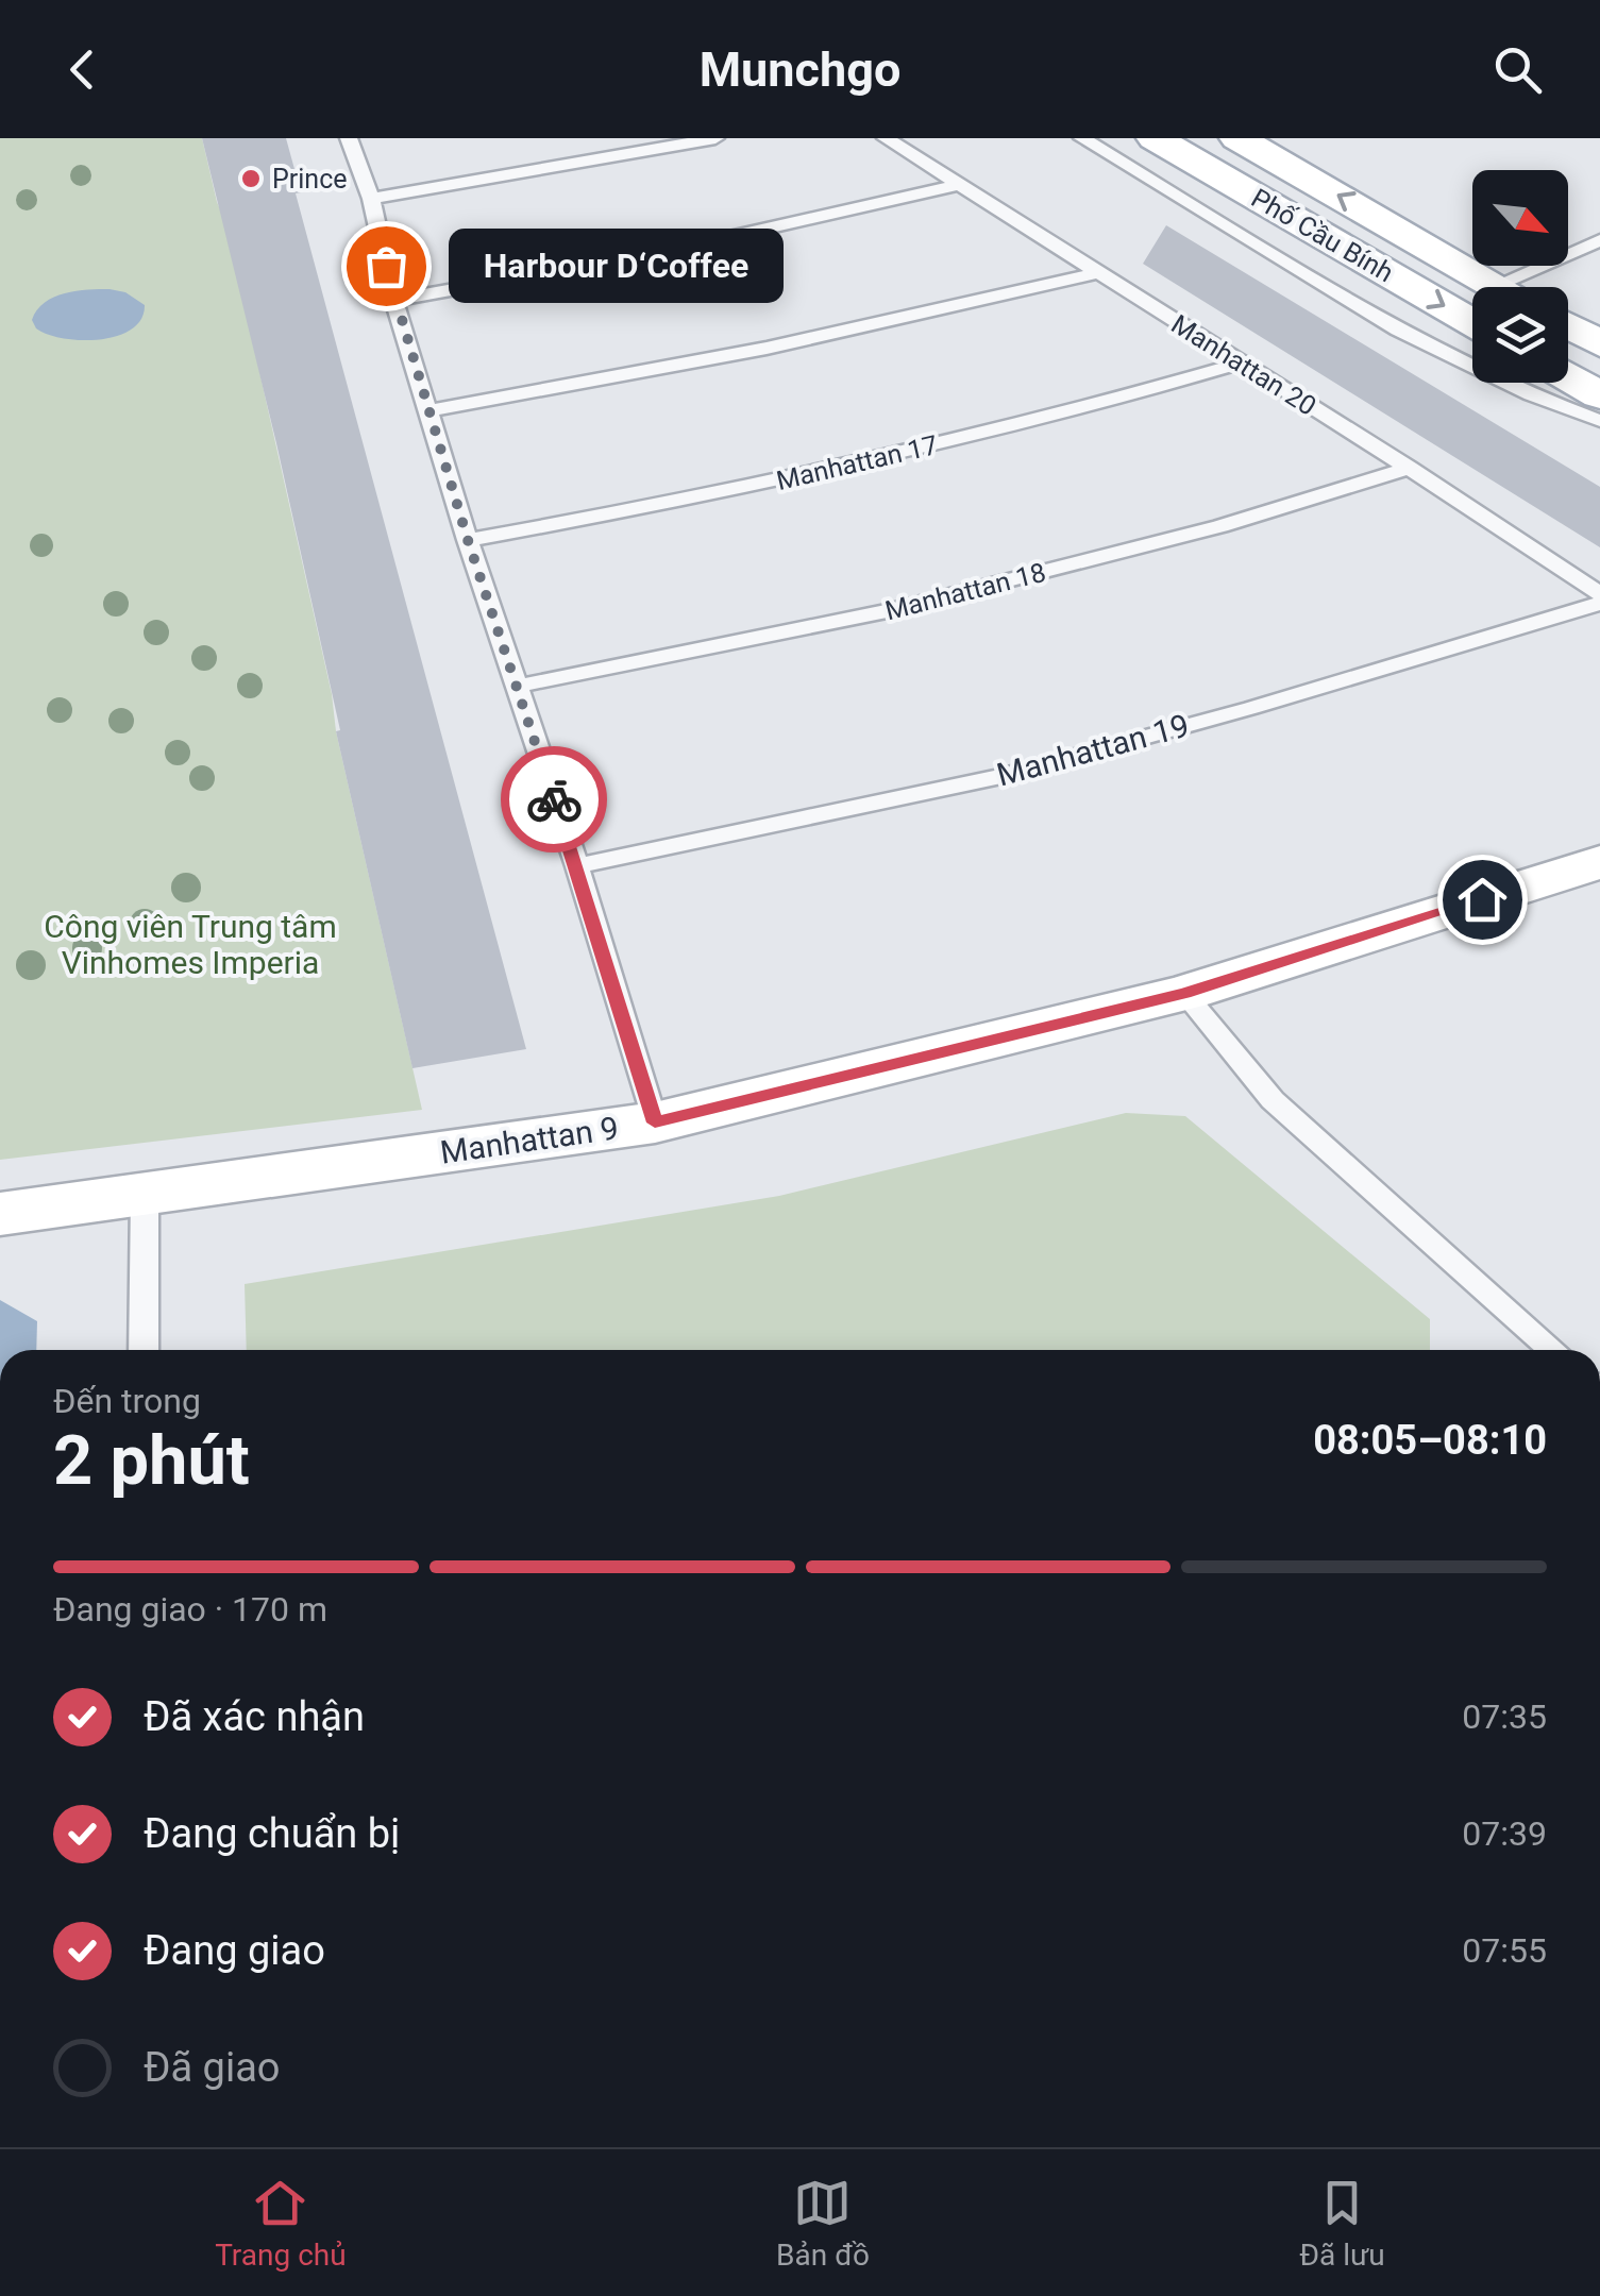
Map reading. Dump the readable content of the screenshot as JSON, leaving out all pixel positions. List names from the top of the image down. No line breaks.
{"streets":{"main road":["Phố Cầu Bính","Manhattan 9"],"lane":["Manhattan 20","Manhattan 17","Manhattan 18","Manhattan 19"]},"crossings":[["Manhattan 20","Manhattan 17"],["Manhattan 20","Manhattan 18"]],"parks":["Công viên Trung tâm Vinhomes Imperia"],"places":["Prince","Harbour D‘Coffee"],"north":"bottom right","page":{"header":"Munchgo","bubble":"Harbour D‘Coffee","heading":["2 phút","Đến trong","08:05–08:10"],"bar":"Đang giao · 170 m","list":[["Đã xác nhận","07:35"],["Đang chuẩn bị","07:39"],["Đang giao","07:55"],"Đã giao"],"tabs":["Trang chủ","Bản đồ","Đã lưu"]}}
